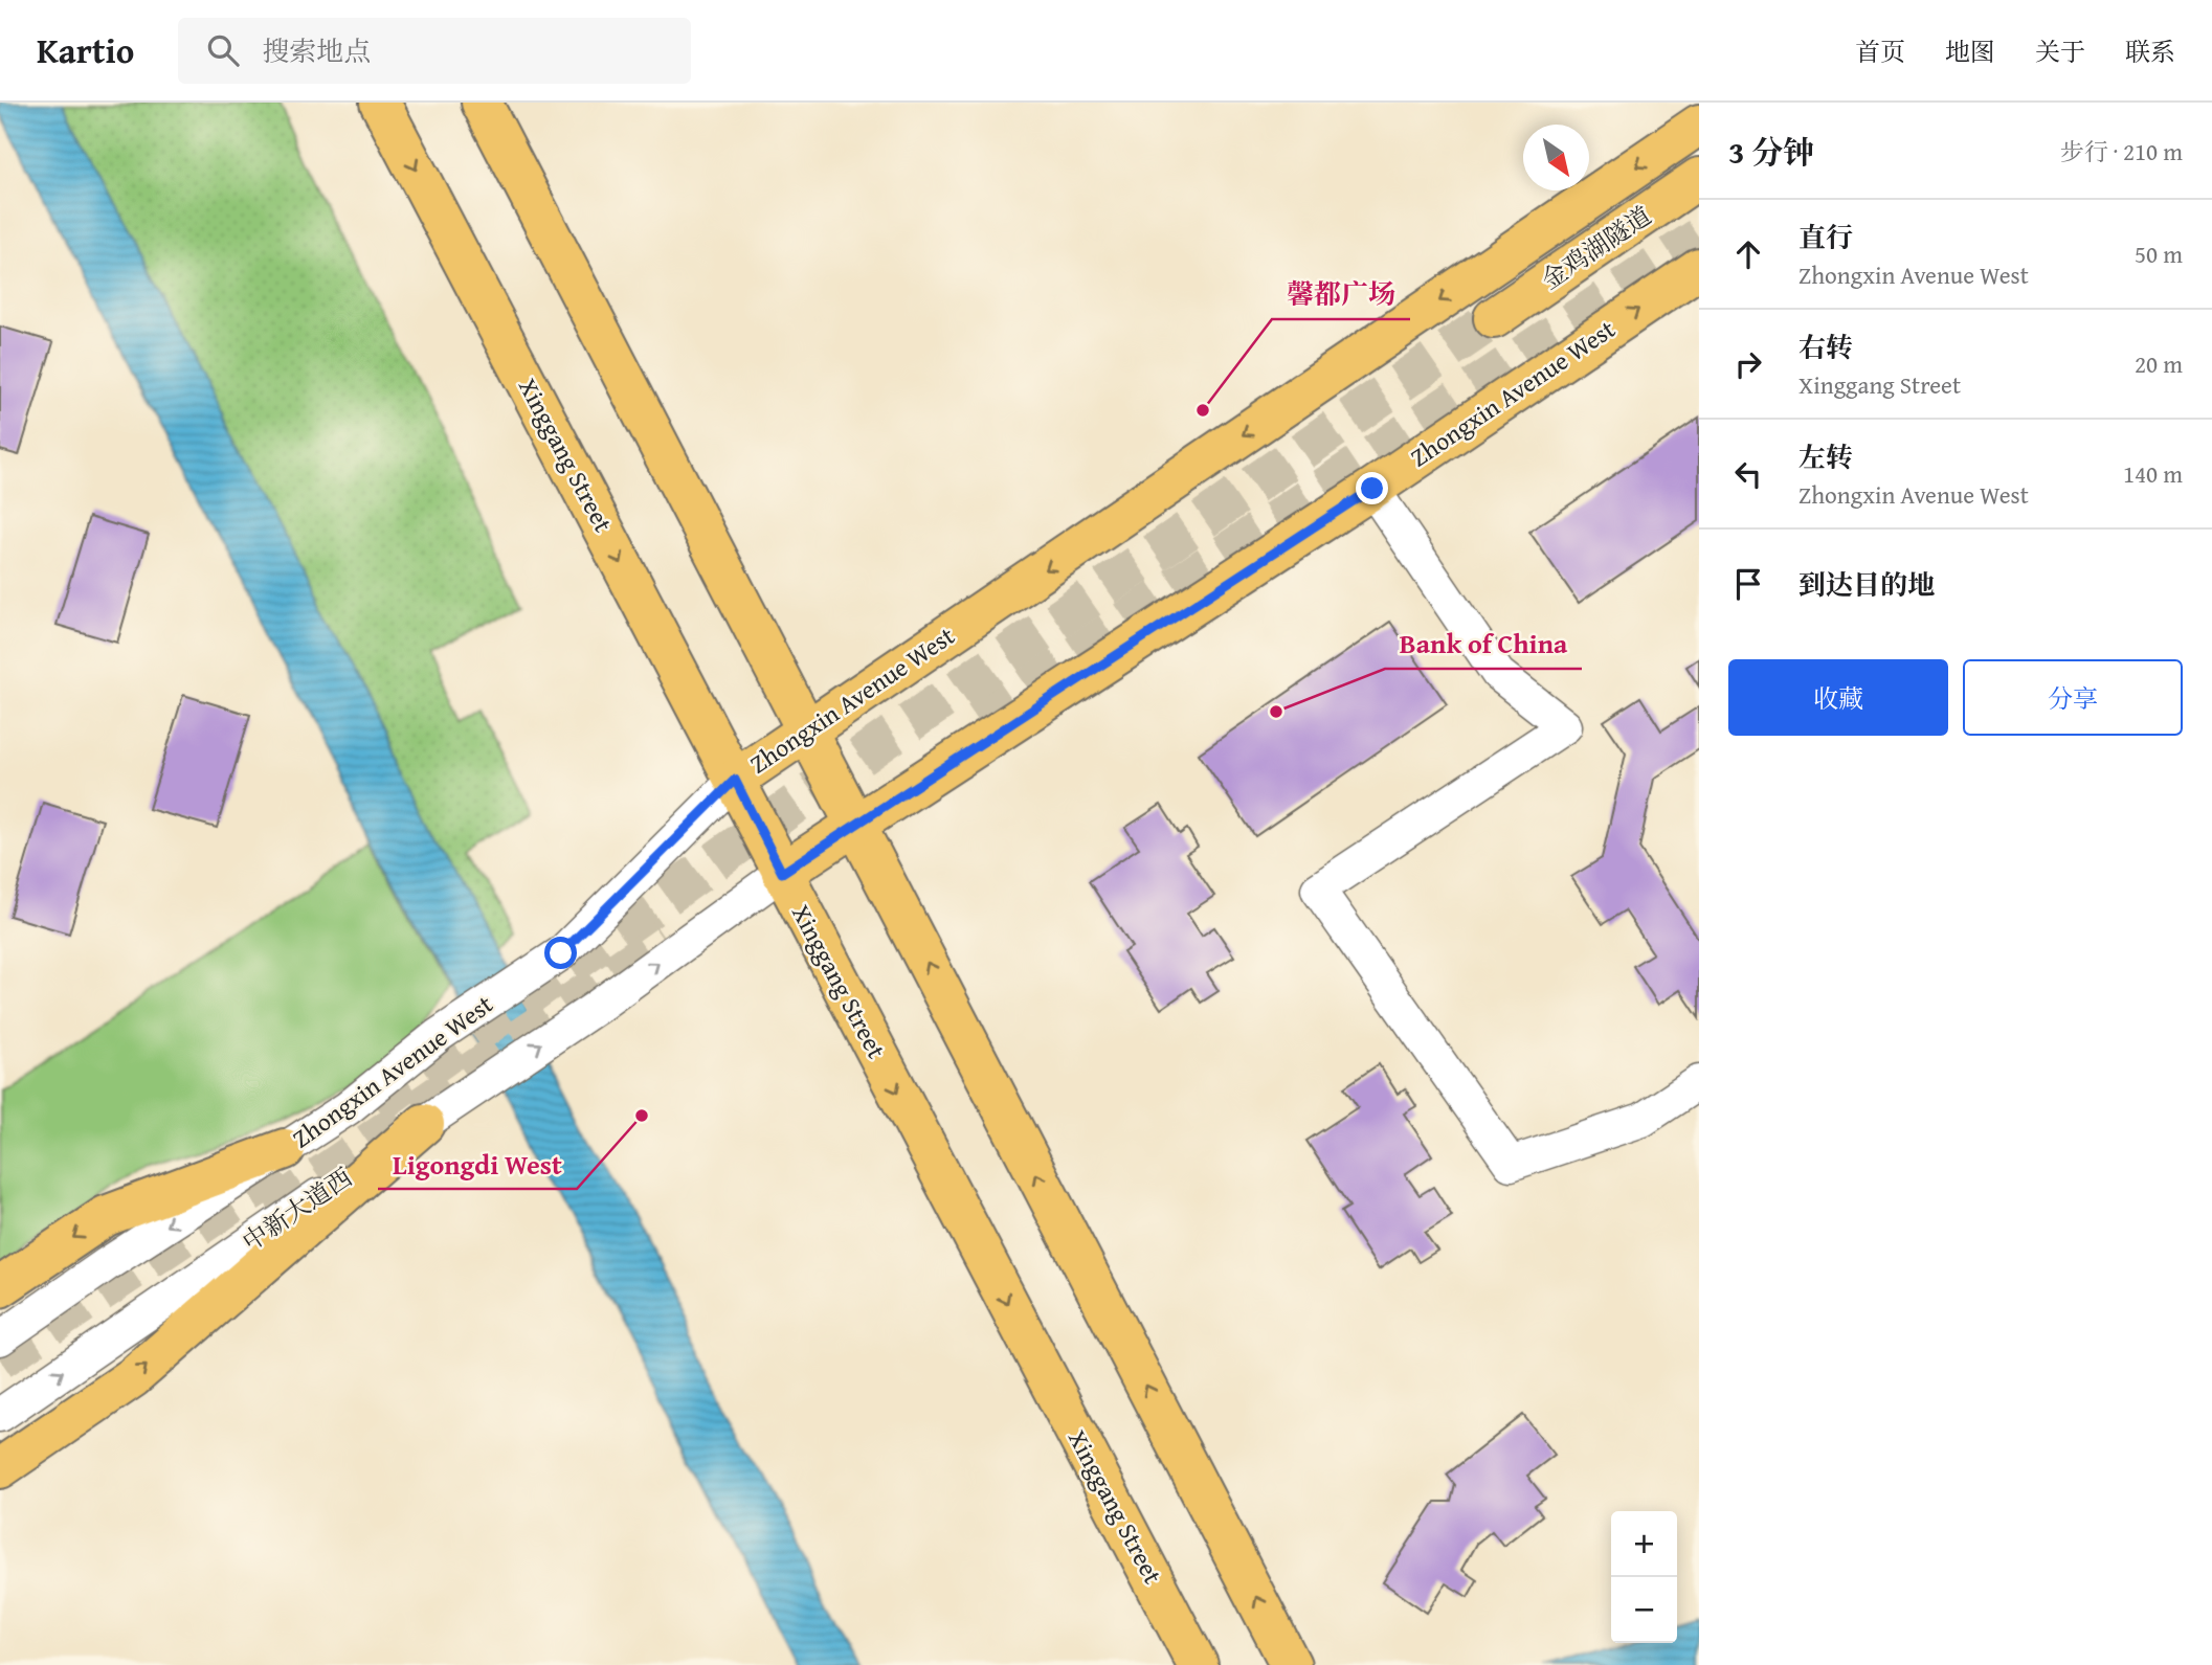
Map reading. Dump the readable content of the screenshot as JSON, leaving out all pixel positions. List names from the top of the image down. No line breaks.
{"streets":{"main road":["金鸡湖隧道","Zhongxin Avenue West","Xinggang Street"],"street":["中新大道西"]},"crossings":[["Zhongxin Avenue West","Xinggang Street"],["Zhongxin Avenue West","中新大道西"]],"one_way":["中新大道西"],"places":["馨都广场","Bank of China","Ligongdi West"],"north":"bottom right","page":{"header":"Kartio","search":"搜索地点","nav":["首页","地图","关于","联系"],"heading":["3 分钟","步行 · 210 m"],"list":[["直行","Zhongxin Avenue West","50 m"],["右转","Xinggang Street","20 m"],["左转","Zhongxin Avenue West","140 m"],"到达目的地"],"buttons":["收藏","分享"],"map_buttons":["+","−"]}}
